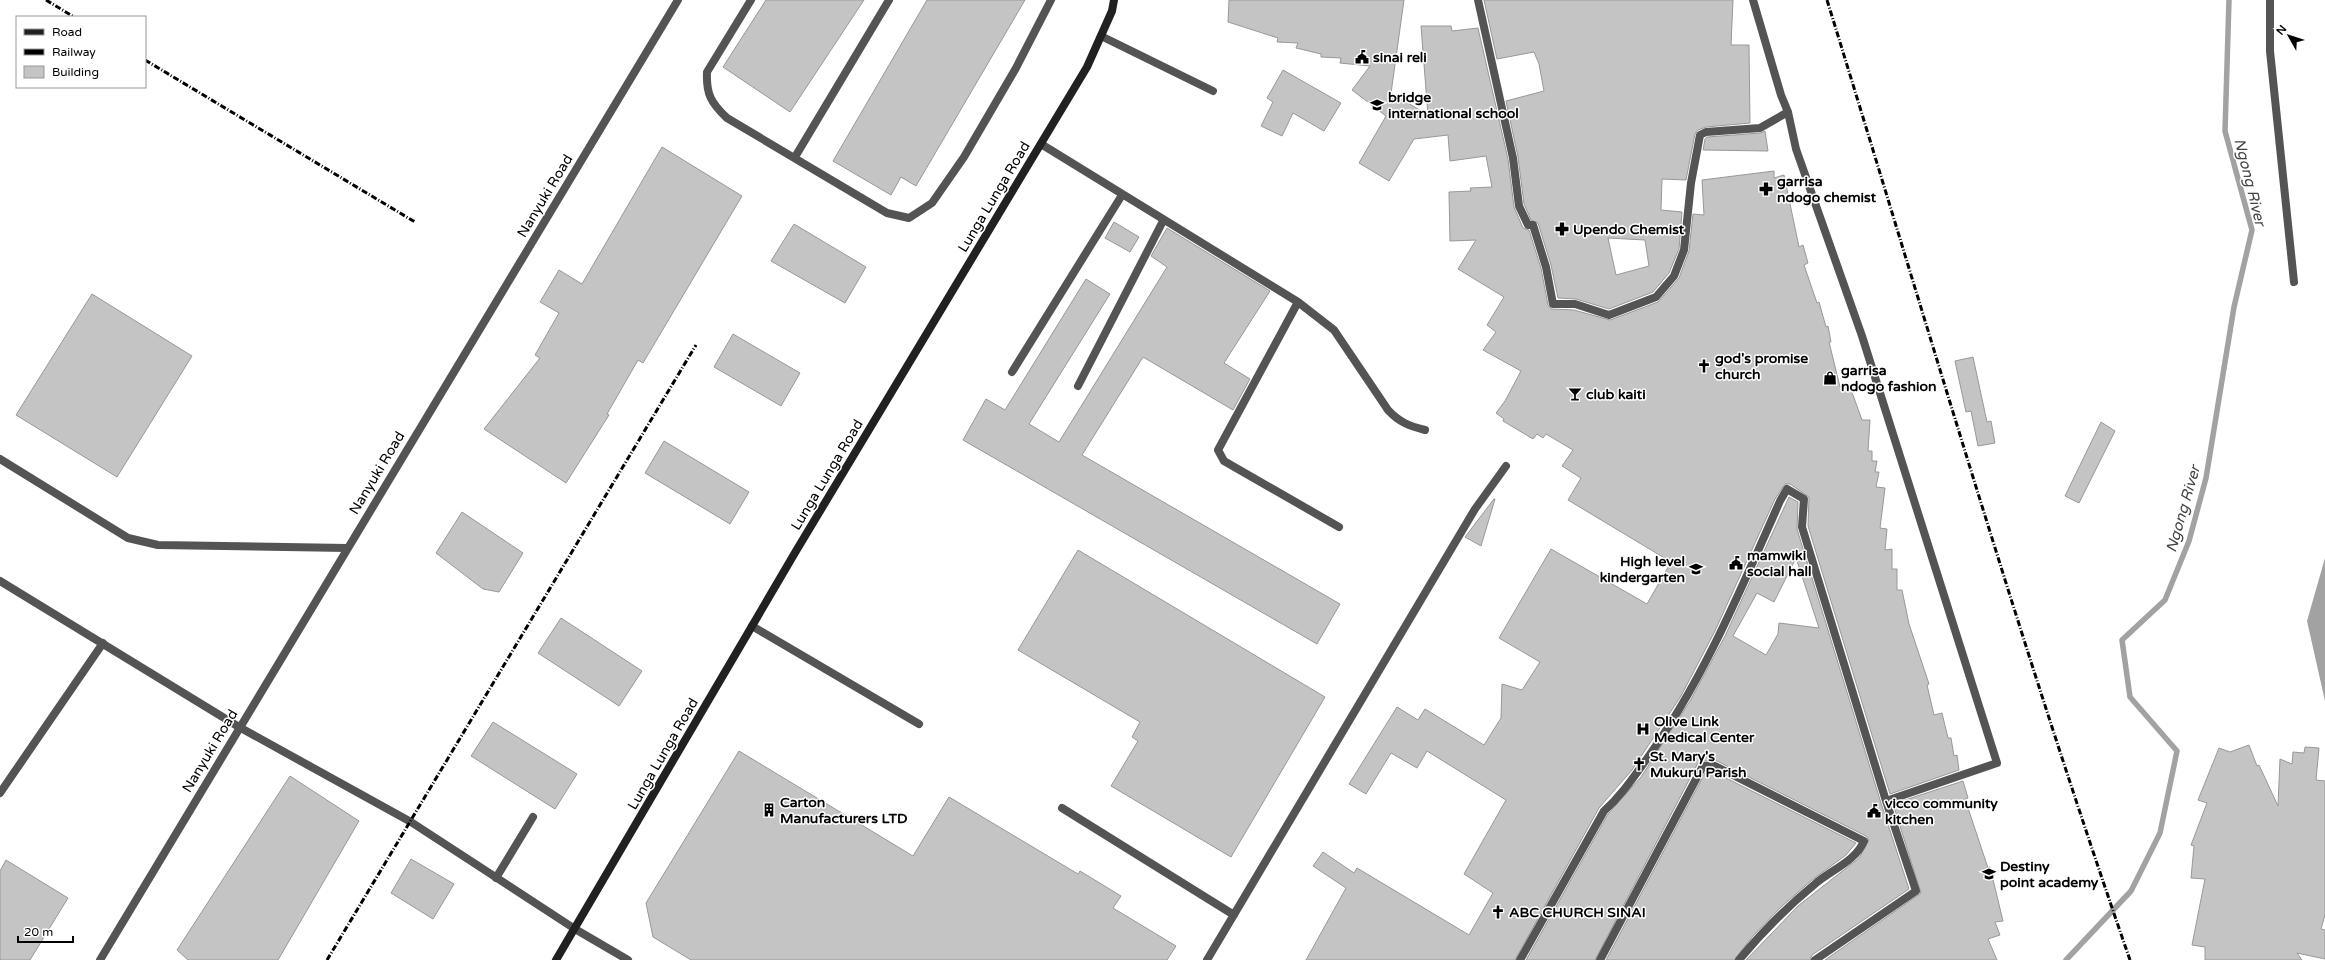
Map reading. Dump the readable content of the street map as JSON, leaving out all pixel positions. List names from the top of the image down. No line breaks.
{"streets":{"main road":["Lunga Lunga Road"],"street":["Nanyuki Road"]},"water":["Ngong River"],"places":{"public building":["sinai reli","mamwiki social hall","vicco community kitchen"],"school or university":["bridge international school","High level kindergarten","Destiny point academy"],"pharmacy":["garrisa ndogo chemist","Upendo Chemist"],"church":["god's promise church","St. Mary's Mukuru Parish","ABC CHURCH SINAI"],"shop":["garrisa ndogo fashion"],"bar":["club kaiti"],"hospital":["Olive Link Medical Center"],"building":["Carton Manufacturers LTD"]},"legend":["Road","Railway","Building"],"scale_bar":"20 m","north":"top left"}
